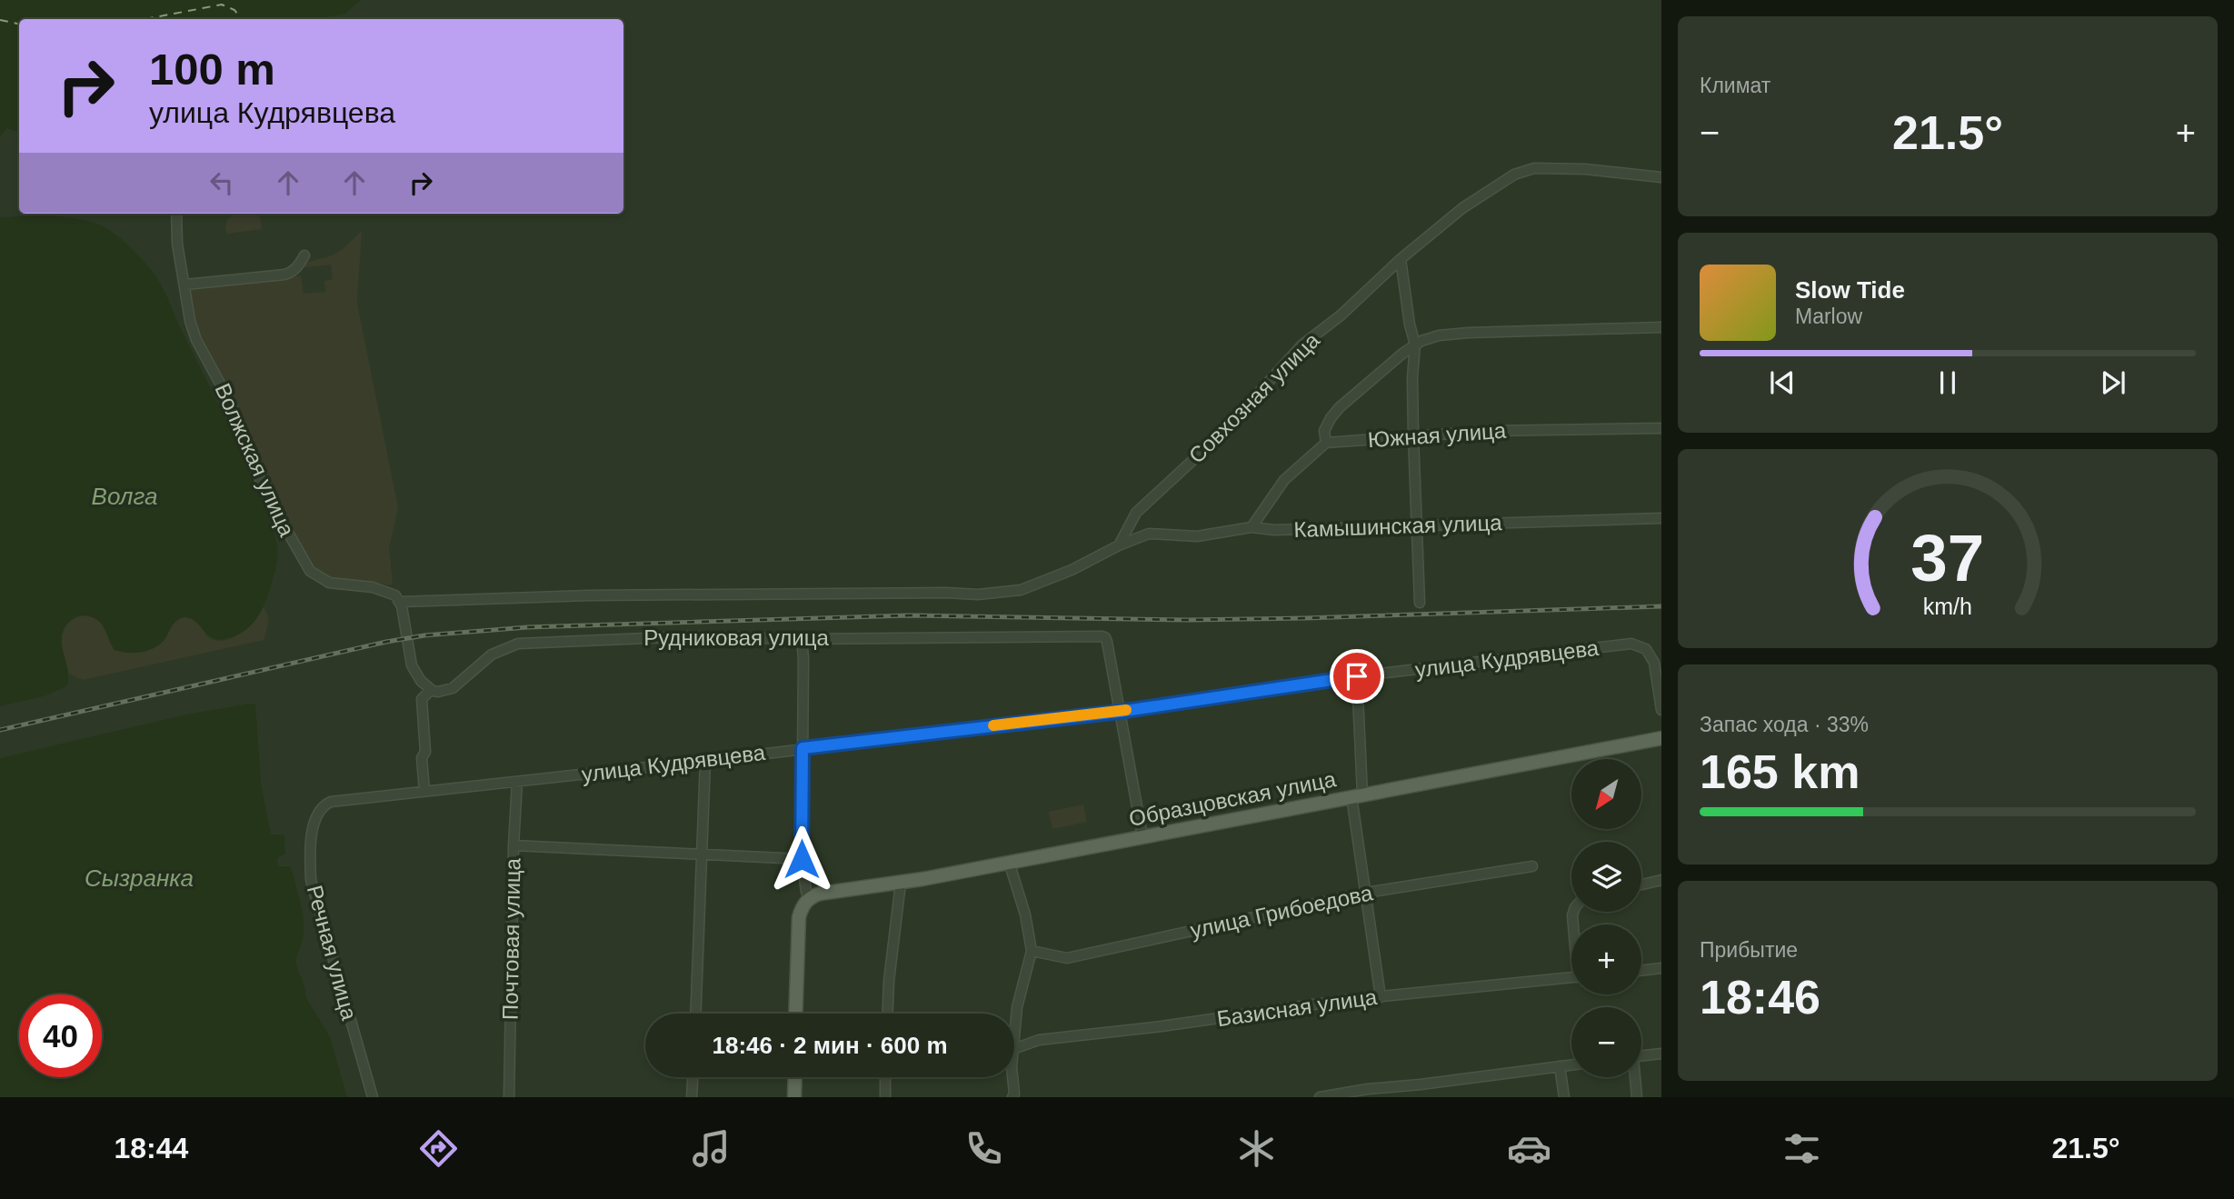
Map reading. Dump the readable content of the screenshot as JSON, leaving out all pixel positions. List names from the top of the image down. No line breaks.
{"streets":{"main road":["Образцовская улица"],"street":["Совхозная улица","Южная улица","Волжская улица","Камышинская улица","Рудниковая улица","улица Кудрявцева","улица Грибоедова","Почтовая улица","Речная улица","Базисная улица"]},"crossings":[["Совхозная улица","Камышинская улица"],["Рудниковая улица","улица Кудрявцева"],["улица Кудрявцева","Почтовая улица"],["улица Кудрявцева","Речная улица"]],"water":["Волга","Сызранка"],"north":"bottom left","page":{"tile":["Климат",["Запас хода · 33%","165 km"],["Прибытие","18:46"]],"turn":["100 m","улица Кудрявцева"],"heat":["−","21.5°","+"],"song":["Slow Tide","Marlow"],"map_buttons":["+","−"],"limit":"40","trip":"18:46 · 2 мин · 600 m","tabs":["18:44","21.5°"],"gauge":["37","km/h"]}}
